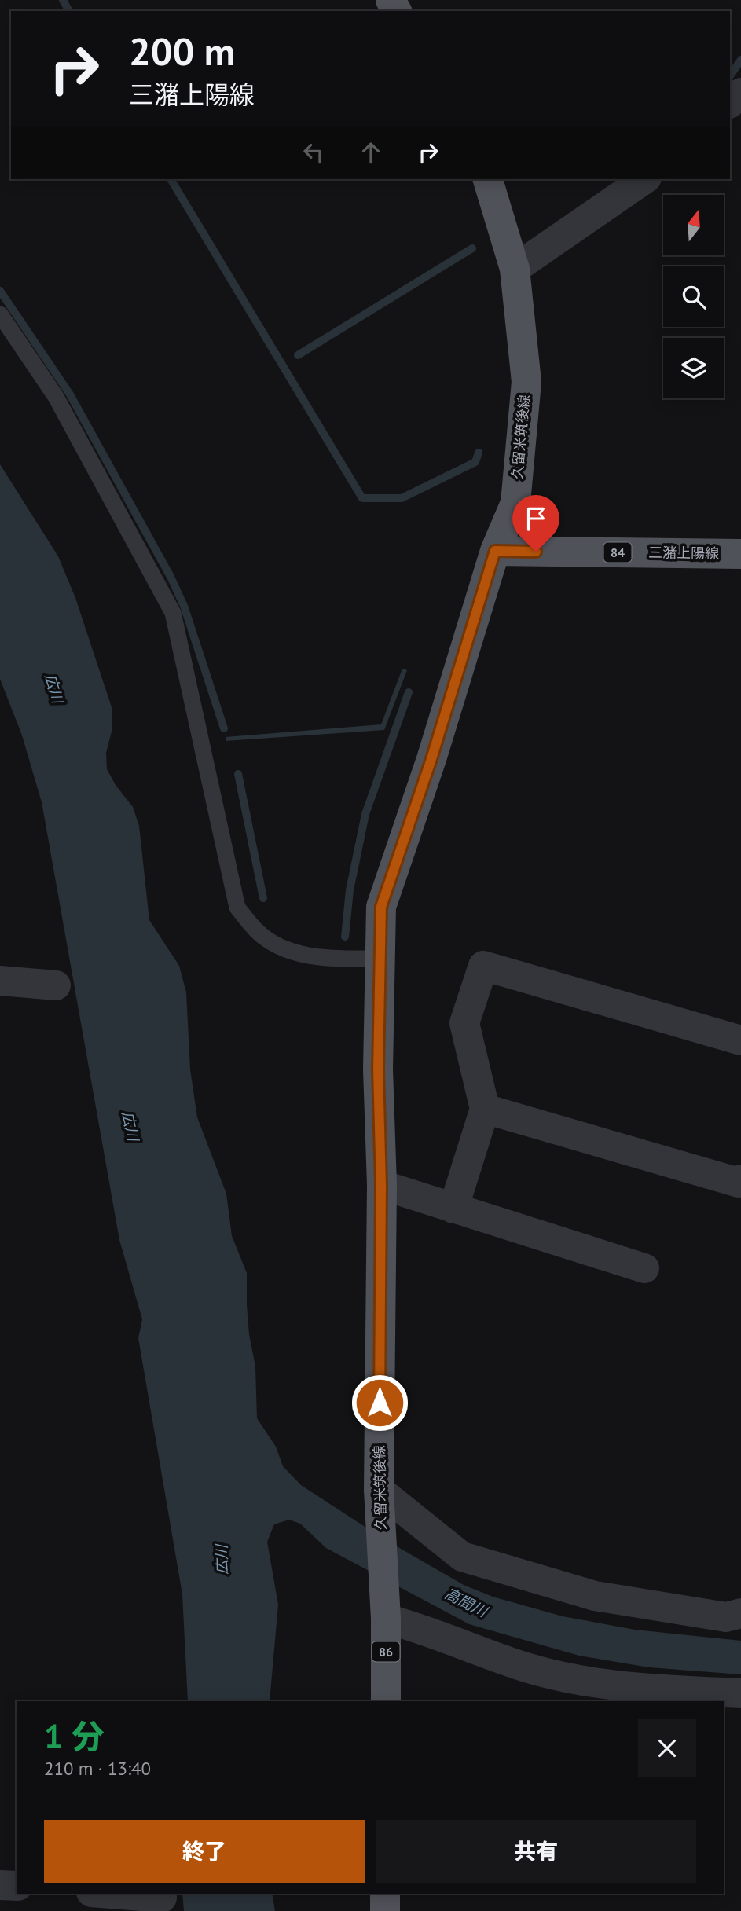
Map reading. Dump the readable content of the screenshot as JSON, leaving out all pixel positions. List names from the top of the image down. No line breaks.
{"streets":{"main road":["久留米筑後線","84","三潴上陽線","86"]},"crossings":[["久留米筑後線","三潴上陽線"]],"water":["広川","高間川"],"north":"top","page":{"turn":["200 m","三潴上陽線"],"heading":["1 分","210 m · 13:40"],"buttons":["終了","共有"]}}
